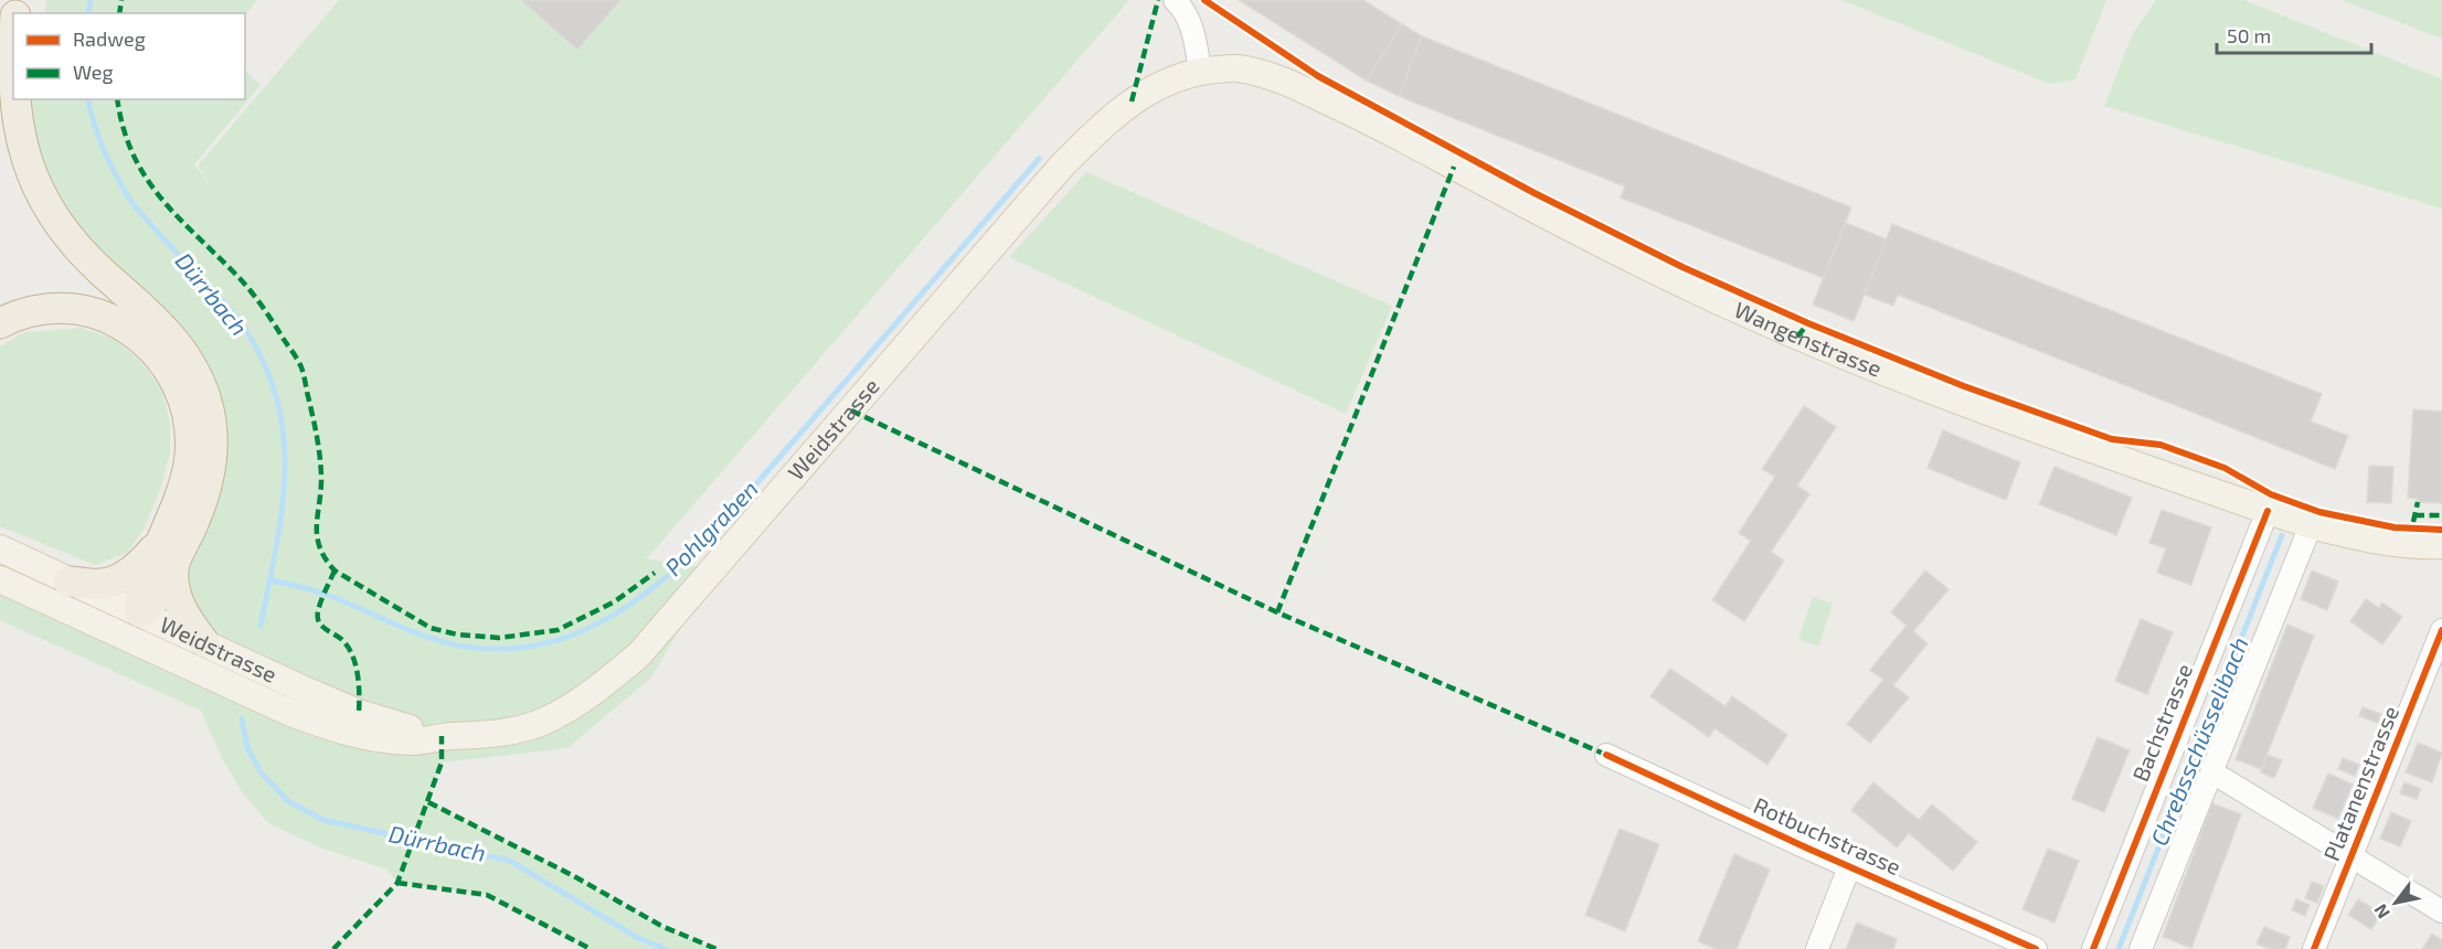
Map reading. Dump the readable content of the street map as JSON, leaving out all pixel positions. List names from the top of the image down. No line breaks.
{"streets":{"main road":["Wangenstrasse","Weidstrasse"],"street":["Bachstrasse","Platanenstrasse","Rotbuchstrasse"]},"crossings":[["Wangenstrasse","Weidstrasse"],["Wangenstrasse","Bachstrasse"]],"water":["Dürrbach","Pohlgraben","Chrebsschüsselibach"],"legend":["Radweg","Weg"],"scale_bar":"50 m","north":"bottom left"}
